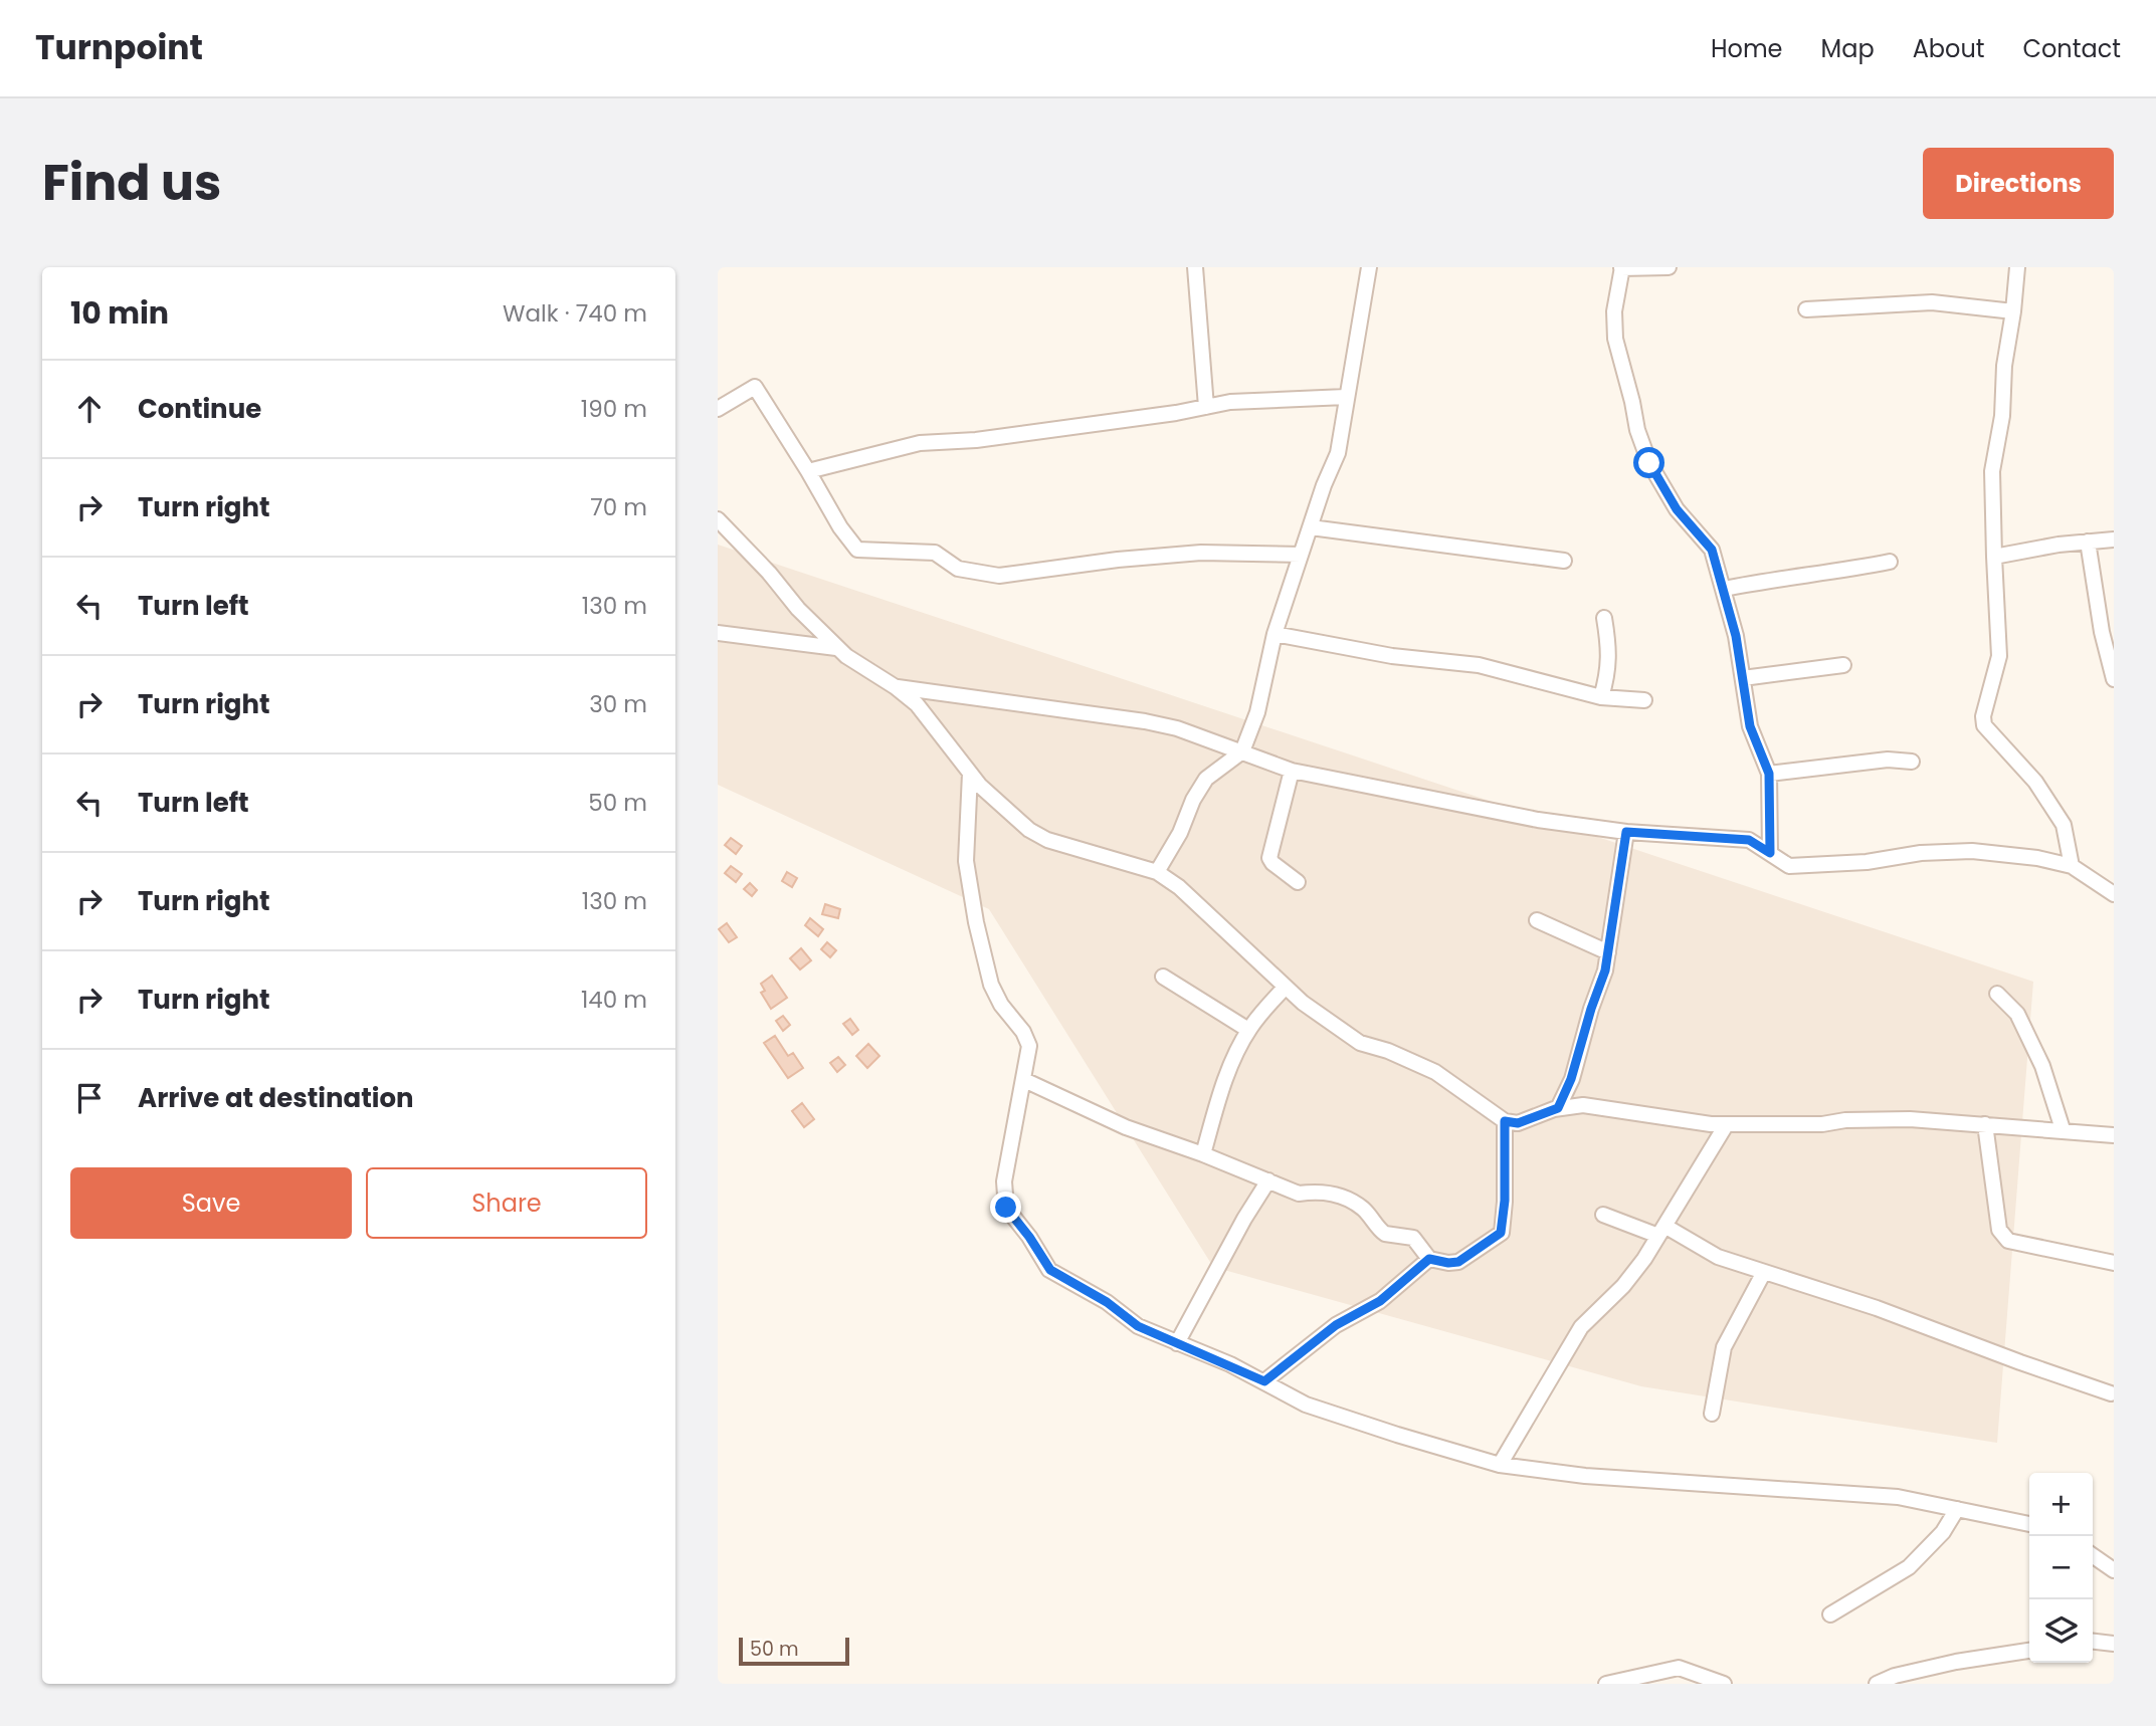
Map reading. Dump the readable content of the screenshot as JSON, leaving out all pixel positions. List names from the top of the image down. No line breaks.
{"scale_bar":"50 m","page":{"header":"Turnpoint","nav":["Home","Map","About","Contact"],"title":"Find us","buttons":["Directions",["Save","Share"]],"heading":["10 min","Walk · 740 m"],"list":[["Continue","190 m"],["Turn right","70 m"],["Turn left","130 m"],["Turn right","30 m"],["Turn left","50 m"],["Turn right","130 m"],["Turn right","140 m"],"Arrive at destination"],"map_buttons":["+","−"],"scale":"50 m"}}
